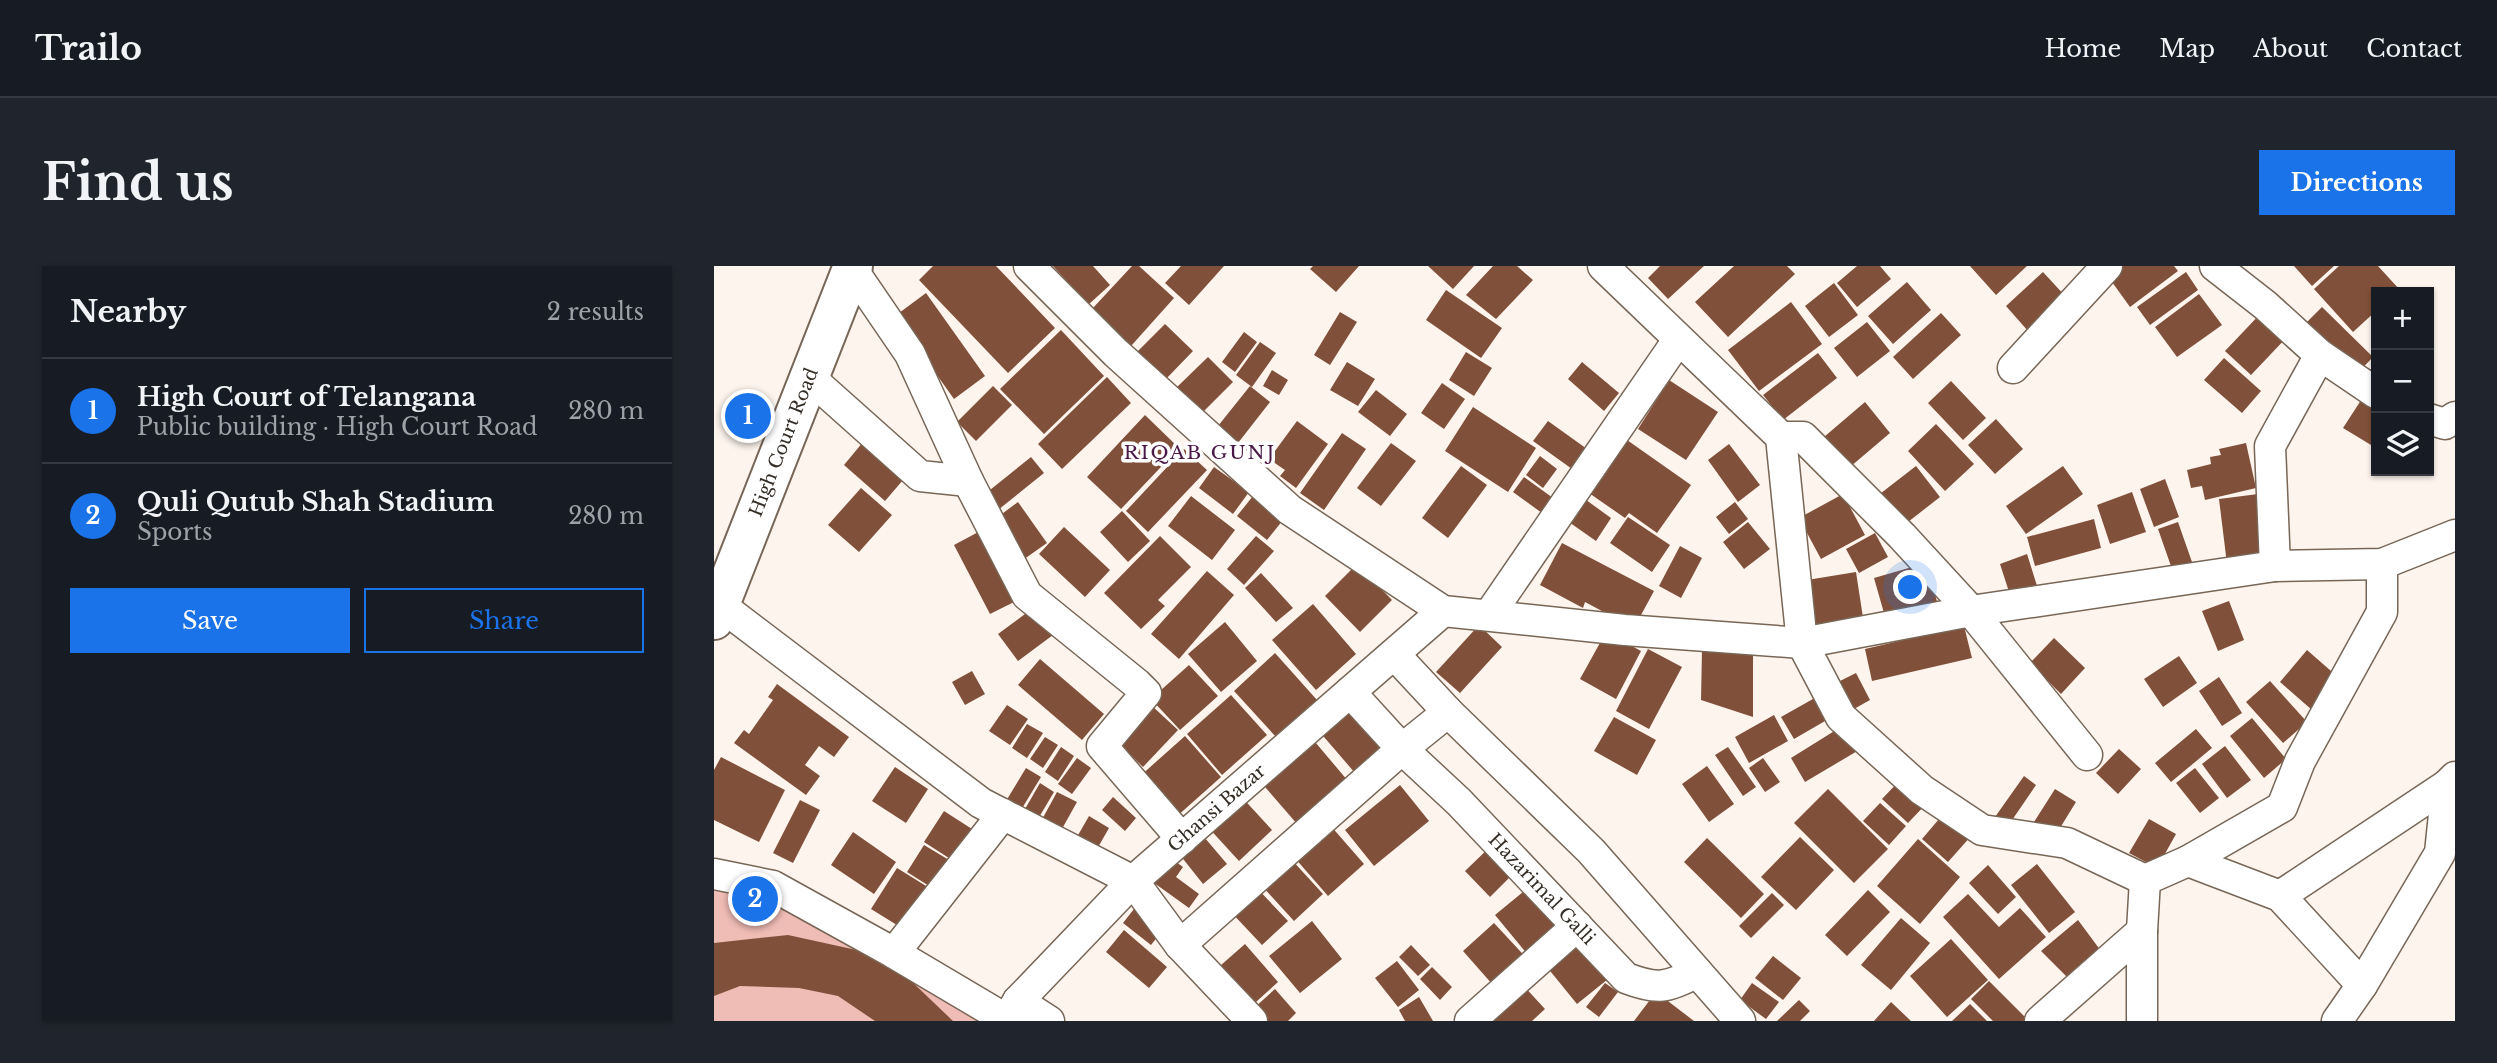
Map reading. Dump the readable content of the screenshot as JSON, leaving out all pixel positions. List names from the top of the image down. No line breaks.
{"streets":{"highway":["High Court Road"],"street":["Ghansi Bazar","Hazarimal Galli"]},"crossings":[["Ghansi Bazar","Hazarimal Galli"]],"districts":["RIQAB GUNJ"],"page":{"header":"Trailo","nav":["Home","Map","About","Contact"],"buttons":["Directions",["Save","Share"]],"title":"Find us","heading":["Nearby","2 results"],"map_buttons":["+","−"],"list":[{"mark":"1","name":"High Court of Telangana","note":"Public building · High Court Road","value":"280 m"},{"mark":"2","name":"Quli Qutub Shah Stadium","note":"Sports","value":"280 m"}],"pins":["1","2"]}}
